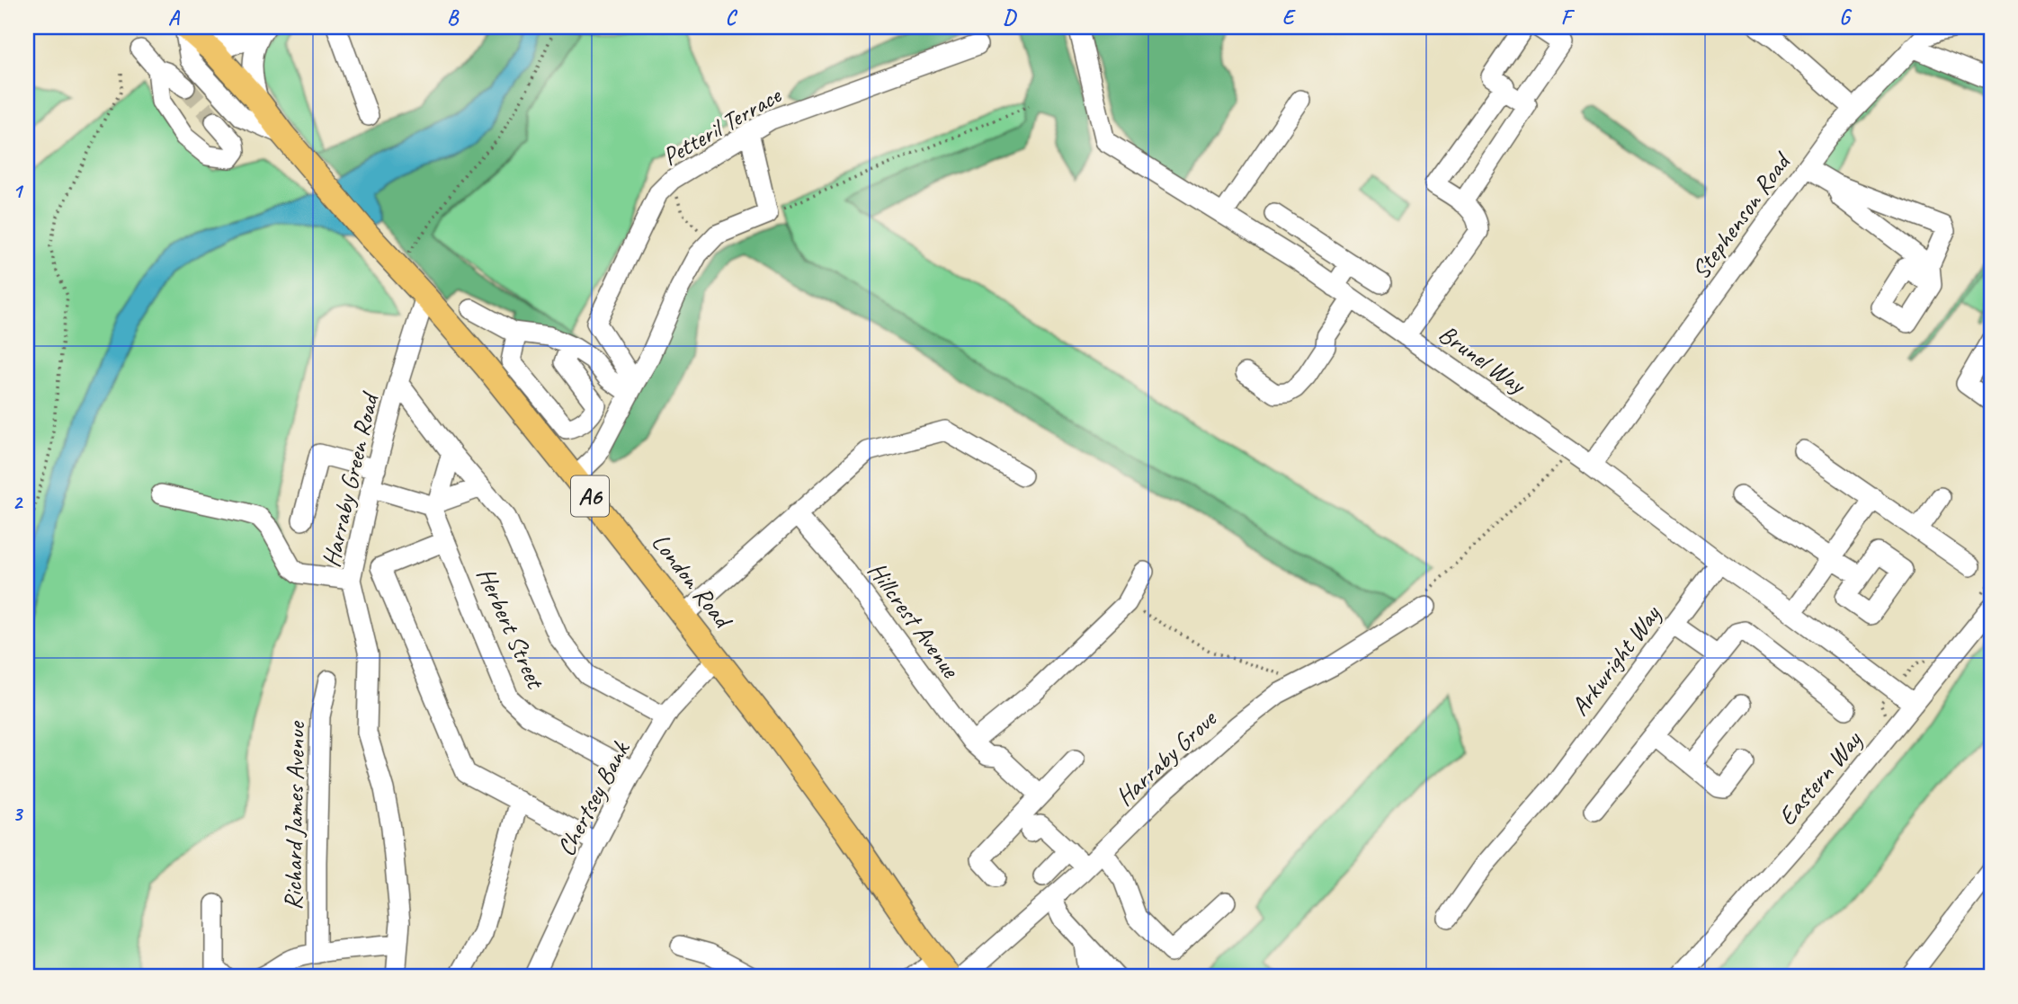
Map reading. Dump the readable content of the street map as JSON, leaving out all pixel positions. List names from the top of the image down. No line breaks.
{"streets":{"main road":["A6","London Road"],"street":["Petteril Terrace","Stephenson Road","Brunel Way","Harraby Green Road","Hillcrest Avenue","Herbert Street","Arkwright Way","Harraby Grove","Eastern Way","Chertsey Bank","Richard James Avenue"]},"crossings":[["Stephenson Road","Brunel Way"],["Brunel Way","Arkwright Way"],["Brunel Way","Eastern Way"],["Harraby Green Road","London Road"],["A6","London Road"],["London Road","Chertsey Bank"],["Herbert Street","Chertsey Bank"]],"grid":{"columns":["A","B","C","D","E","F","G"],"rows":["1","2","3"]}}
